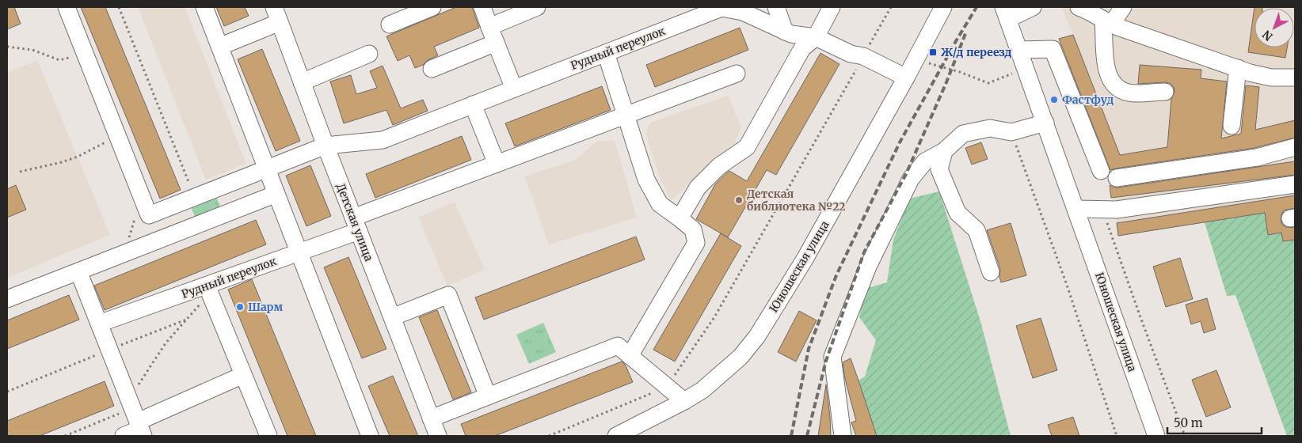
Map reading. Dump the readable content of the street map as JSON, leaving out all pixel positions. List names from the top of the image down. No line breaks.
{"streets":{"street":["Рудный переулок","Детская улица","Юношеская улица"]},"crossings":[["Рудный переулок","Детская улица"],["Рудный переулок","Юношеская улица"]],"places":{"transit":["Ж/д переезд"],"other":["Фастфуд","Детская библиотека №22","Шарм"]},"scale_bar":"50 m","north":"bottom left"}
